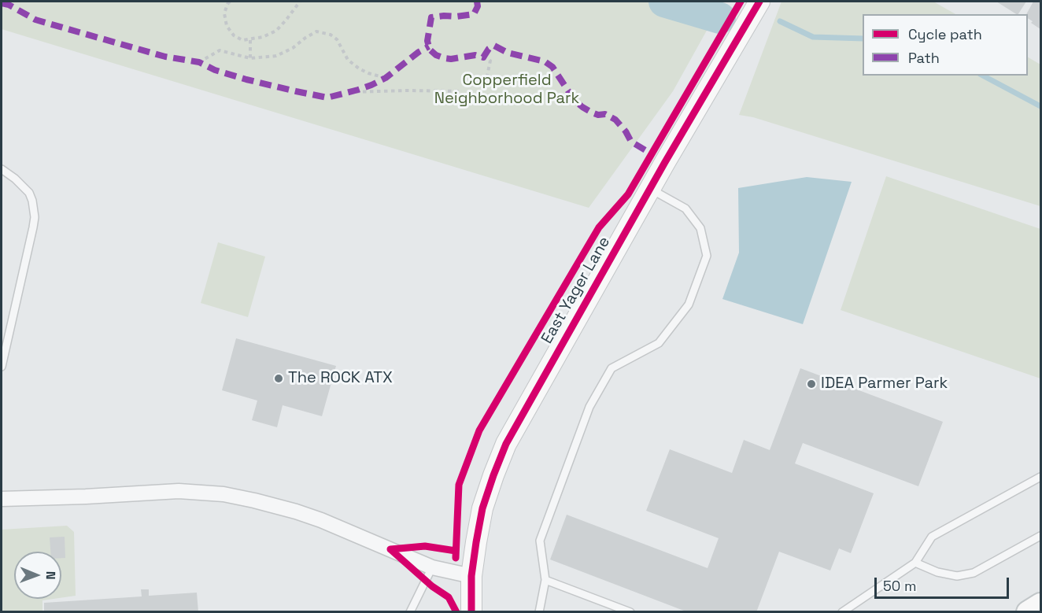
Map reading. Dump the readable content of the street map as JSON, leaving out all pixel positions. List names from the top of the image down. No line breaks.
{"streets":{"street":["East Yager Lane"]},"parks":["Copperfield Neighborhood Park"],"places":["The ROCK ATX","IDEA Parmer Park"],"legend":["Cycle path","Path"],"scale_bar":"50 m","north":"right"}
